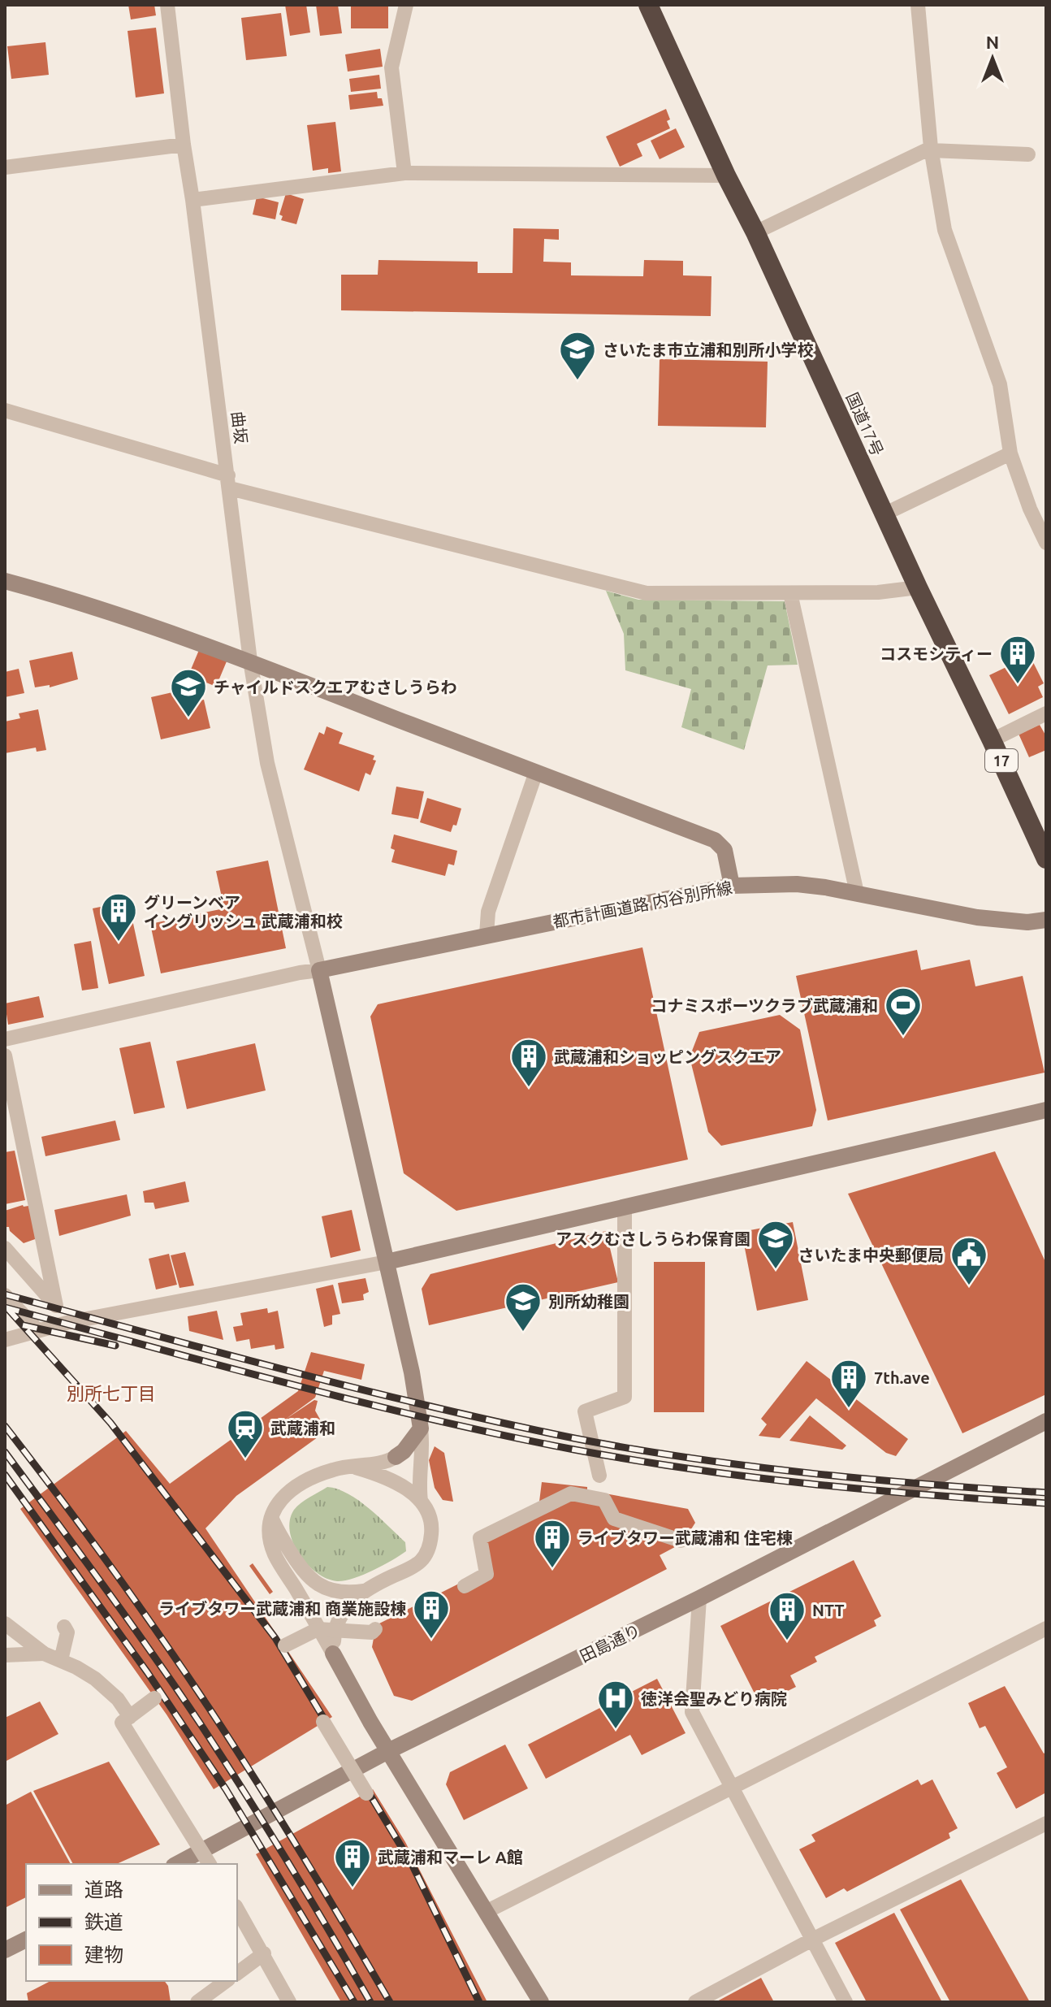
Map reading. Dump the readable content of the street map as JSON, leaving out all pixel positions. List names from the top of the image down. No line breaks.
{"streets":{"highway":["国道17号","17"],"street":["曲坂","都市計画道路 内谷別所線","田島通り"]},"crossings":[["曲坂","都市計画道路 内谷別所線"]],"districts":["別所七丁目"],"places":{"school or university":["さいたま市立浦和別所小学校","チャイルドスクエアむさしうらわ","アスクむさしうらわ保育園","別所幼稚園"],"building":["コスモシティー","グリーンベア イングリッシュ 武蔵浦和校","武蔵浦和ショッピングスクエア","7th.ave","ライブタワー武蔵浦和 住宅棟","ライブタワー武蔵浦和 商業施設棟","NTT","武蔵浦和マーレ A館"],"sports":["コナミスポーツクラブ武蔵浦和"],"public building":["さいたま中央郵便局"],"station":["武蔵浦和"],"hospital":["徳洋会聖みどり病院"]},"legend":["道路","鉄道","建物"],"north":"top"}
